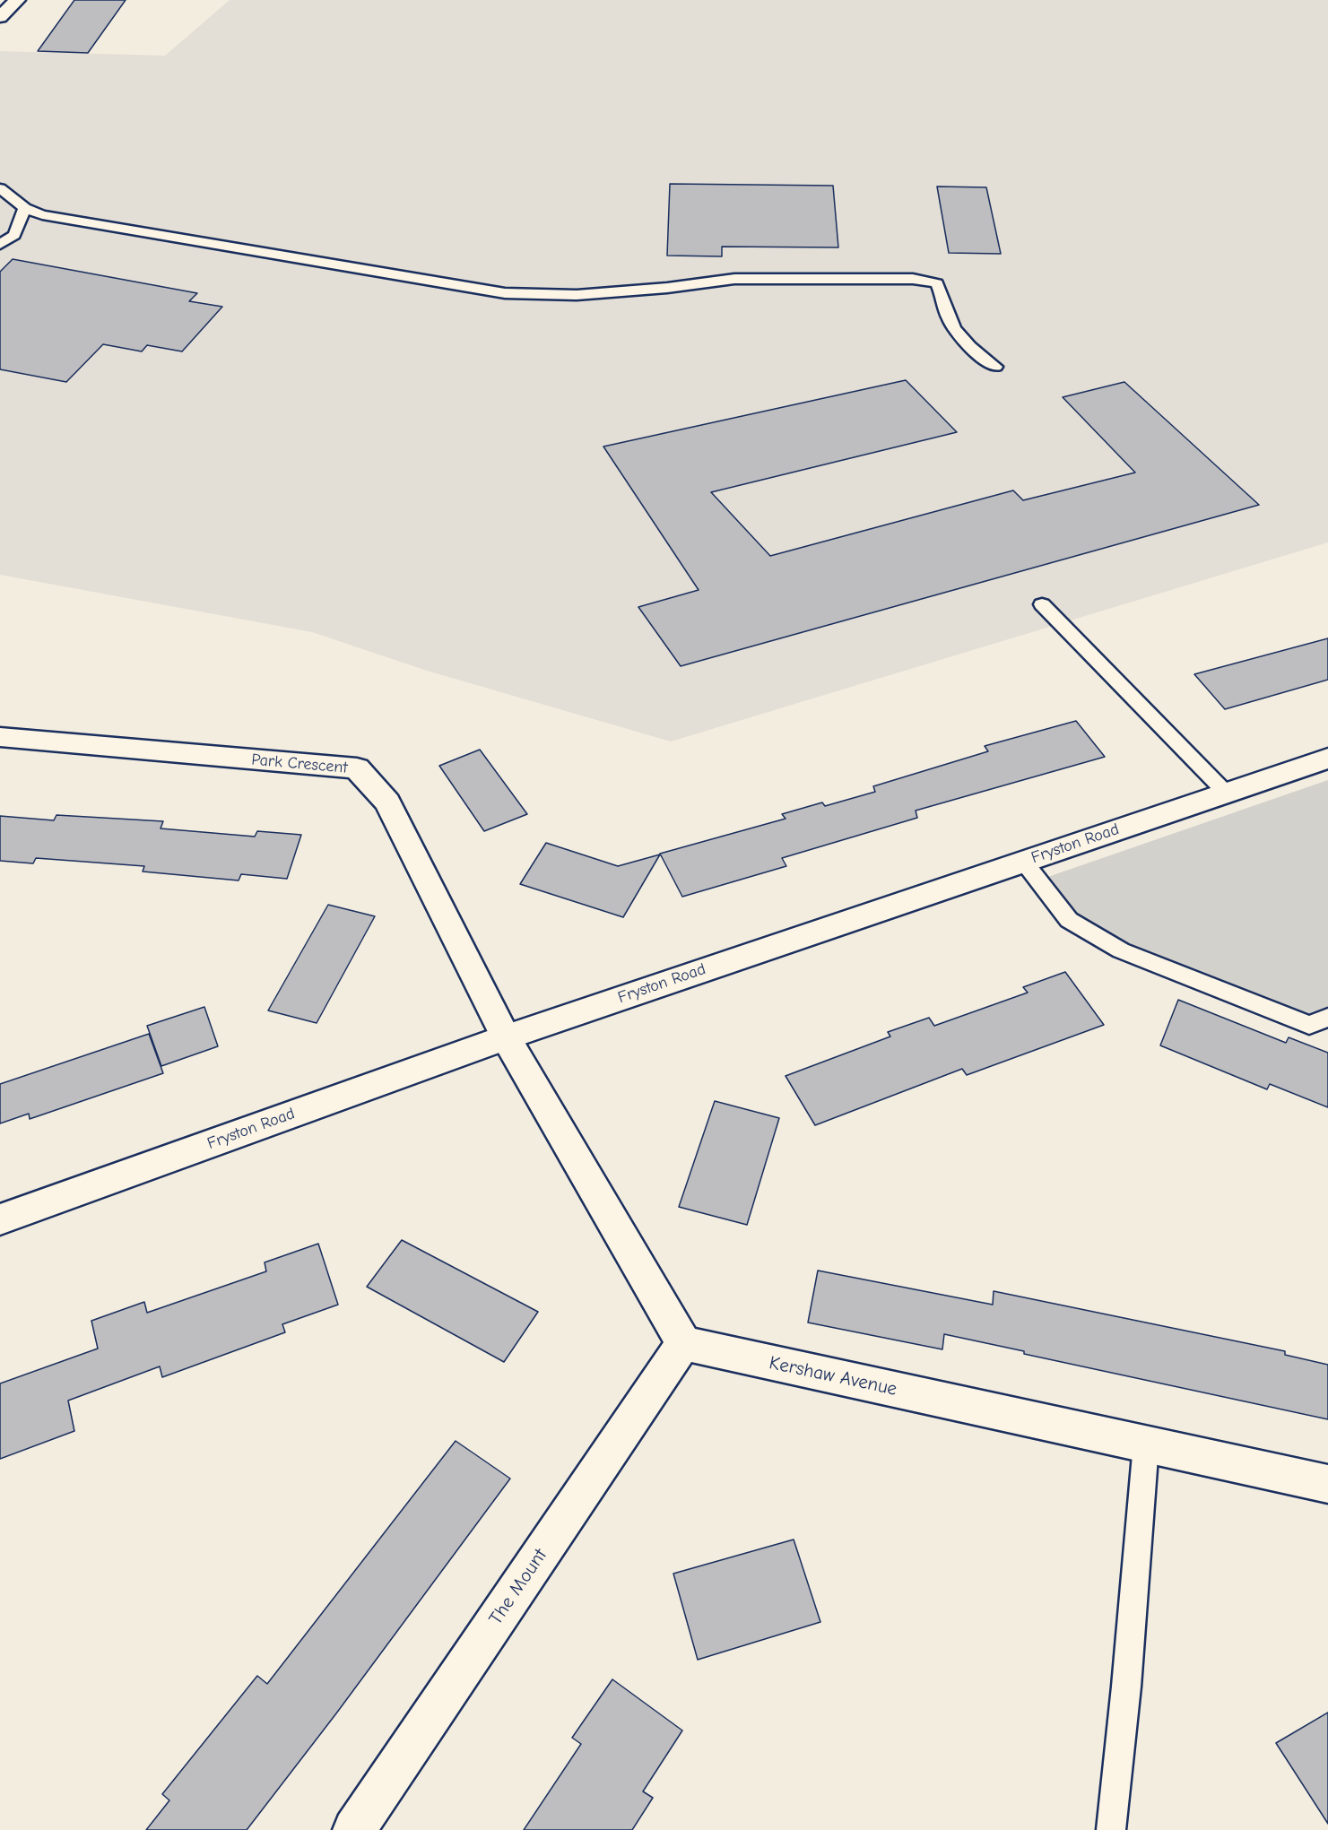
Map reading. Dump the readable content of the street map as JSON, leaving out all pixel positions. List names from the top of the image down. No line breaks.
{"streets":{"street":["Park Crescent","Fryston Road","Kershaw Avenue","The Mount"]},"crossings":[["Park Crescent","Fryston Road"],["Kershaw Avenue","The Mount"]]}
